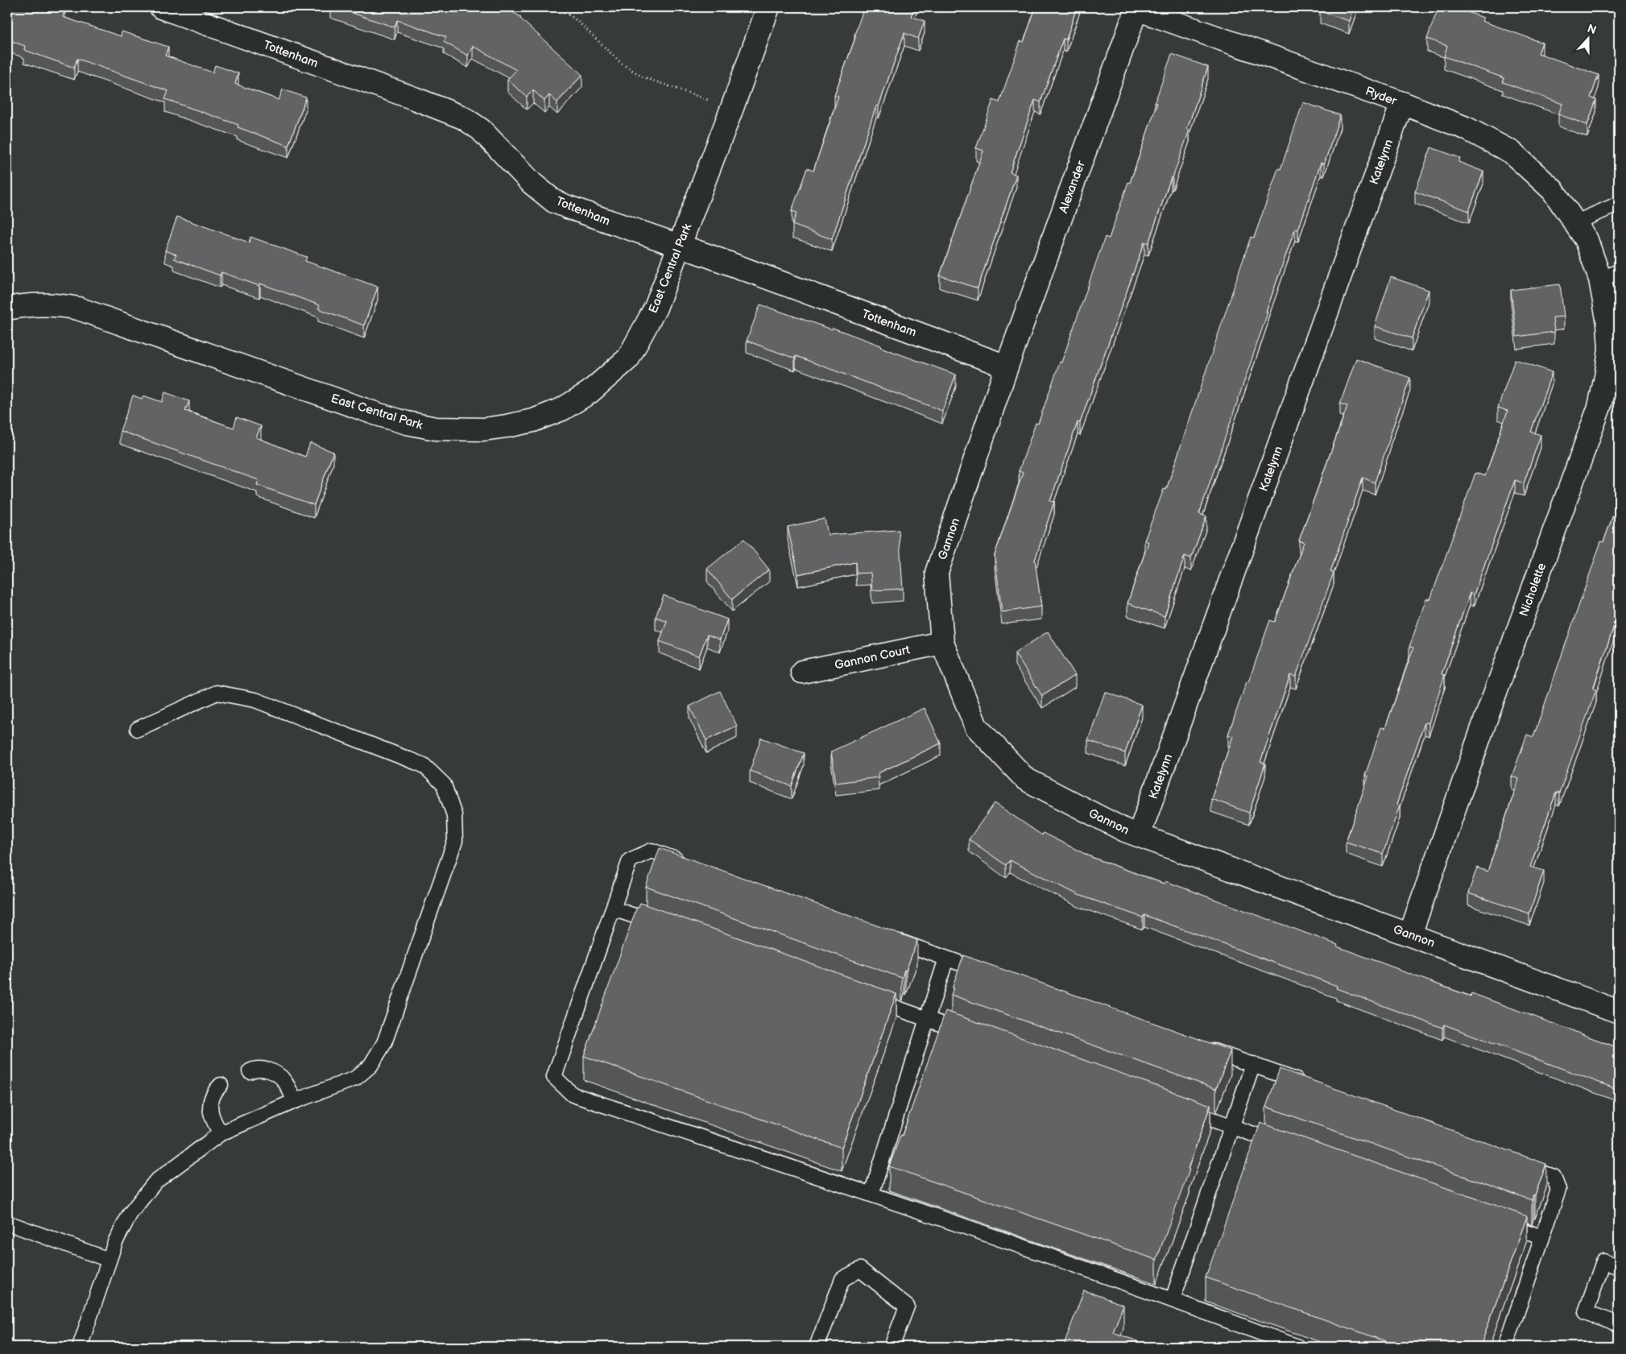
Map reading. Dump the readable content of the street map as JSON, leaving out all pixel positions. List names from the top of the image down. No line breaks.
{"streets":{"street":["Tottenham","Ryder","Katelynn","Alexander","East Central Park","Gannon","Nicholette","Gannon Court"]},"crossings":[["Tottenham","Alexander"],["Tottenham","East Central Park"],["Tottenham","Gannon"],["Ryder","Katelynn"],["Ryder","Alexander"],["Ryder","Nicholette"],["Katelynn","Gannon"],["Alexander","Gannon"],["Gannon","Nicholette"],["Gannon","Gannon Court"]],"north":"top"}
